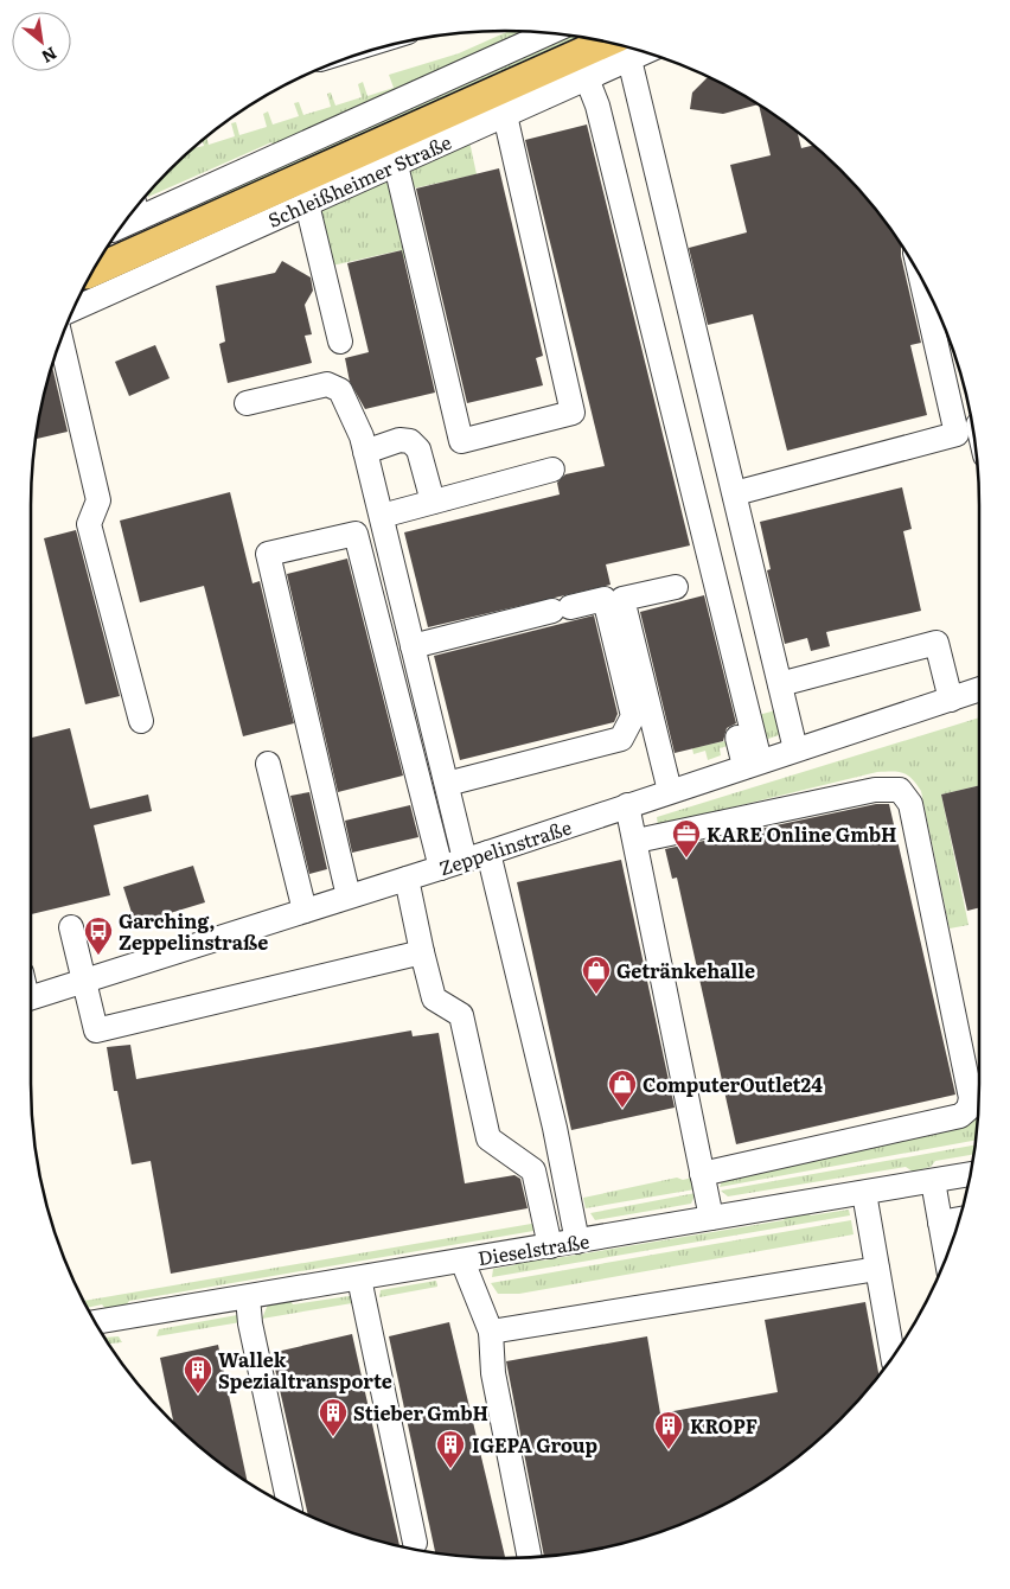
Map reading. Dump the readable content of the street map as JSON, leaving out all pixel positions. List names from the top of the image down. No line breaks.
{"streets":{"main road":["Schleißheimer Straße"],"street":["Zeppelinstraße","Dieselstraße"]},"places":{"office":["KARE Online GmbH"],"bus stop":["Garching, Zeppelinstraße"],"shop":["Getränkehalle","ComputerOutlet24"],"building":["Wallek Spezialtransporte","Stieber GmbH","KROPF","IGEPA Group"]},"north":"bottom right"}
